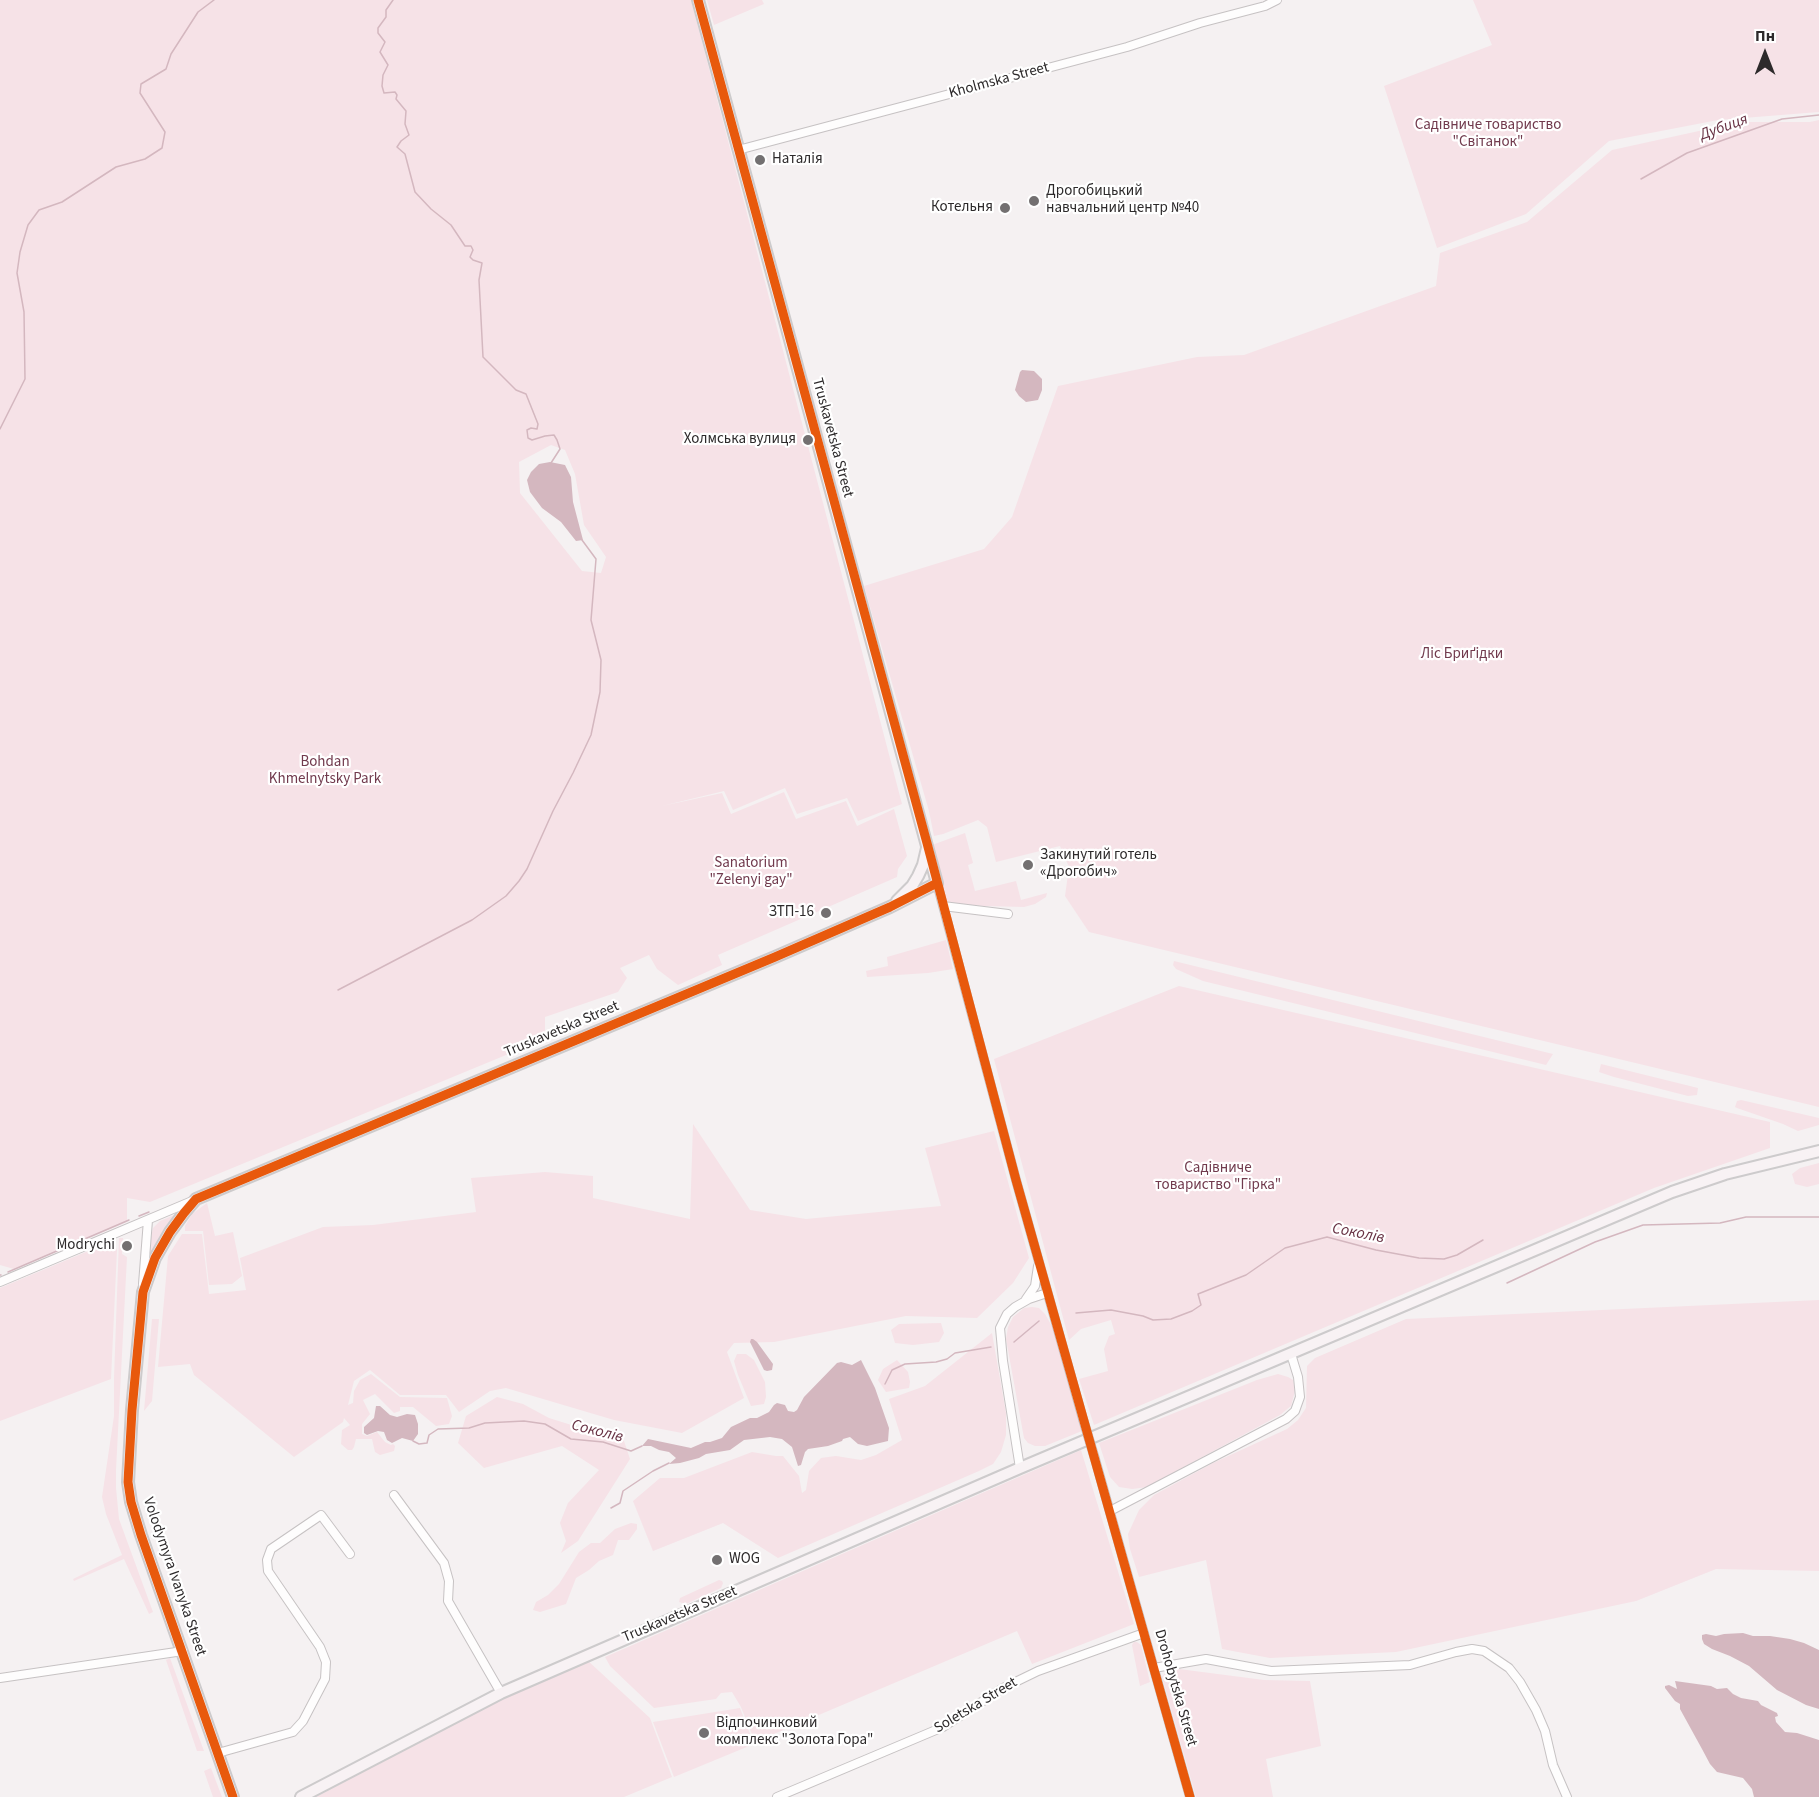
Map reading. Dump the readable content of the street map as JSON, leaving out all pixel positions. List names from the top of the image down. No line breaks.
{"streets":{"main road":["Truskavetska Street","Volodymyra Ivanyka Street"],"street":["Kholmska Street","Drohobytska Street","Soletska Street"]},"crossings":[["Kholmska Street","Truskavetska Street"],["Truskavetska Street","Volodymyra Ivanyka Street"],["Truskavetska Street","Drohobytska Street"],["Drohobytska Street","Soletska Street"]],"water":["Дубиця","Соколів"],"parks":["Садівниче товариство \"Світанок\"","Ліс Бриґідки","Bohdan Khmelnytsky Park","Sanatorium \"Zelenyi gay\"","Садівниче товариство \"Гірка\""],"places":["Наталія","Дрогобицький навчальний центр №40","Котельня","Холмська вулиця","Закинутий готель «Дрогобич»","ЗТП-16","Modrychi","WOG","Відпочинковий комплекс \"Золота Гора\""],"north":"top"}
